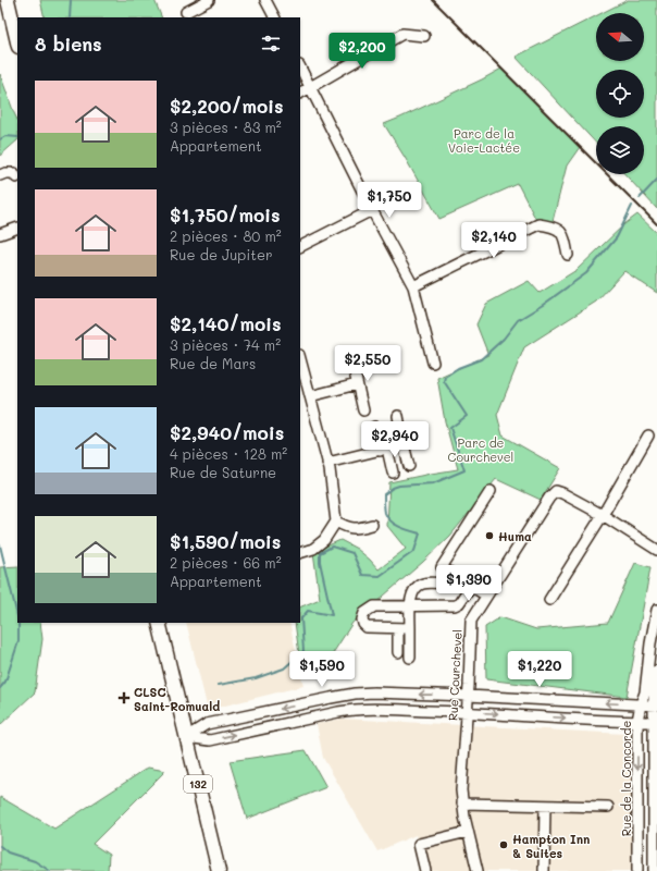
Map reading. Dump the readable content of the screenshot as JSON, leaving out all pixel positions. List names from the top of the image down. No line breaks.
{"streets":{"main road":["132"],"street":["Rue Courchevel","Rue de la Concorde"]},"parks":["Parc de la Voie-Lactée","Parc de Courchevel"],"places":{"other":["Huma","Hampton Inn & Suites"],"health":["CLSC Saint-Romuald"]},"north":"left","page":{"heading":"8 biens","price":["$2,200","$1,750","$2,140","$2,550","$2,940","$1,390","$1,590","$1,220"],"list":[{"name":"$2,200/mois","note":"3 pièces · 83 m² · Appartement"},{"name":"$1,750/mois","note":"2 pièces · 80 m² · Rue de Jupiter"},{"name":"$2,140/mois","note":"3 pièces · 74 m² · Rue de Mars"},{"name":"$2,940/mois","note":"4 pièces · 128 m² · Rue de Saturne"},{"name":"$1,590/mois","note":"2 pièces · 66 m² · Appartement"}]}}
